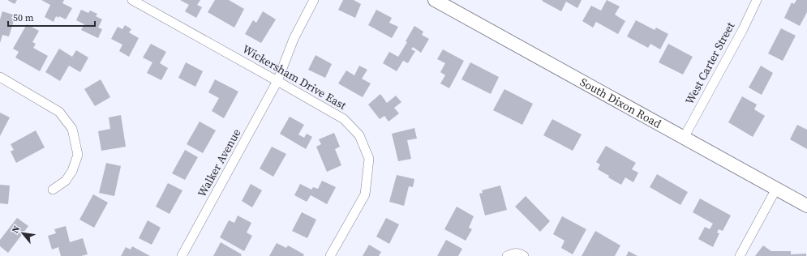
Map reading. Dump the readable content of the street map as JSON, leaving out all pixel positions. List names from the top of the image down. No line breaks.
{"streets":{"main road":["South Dixon Road"],"street":["West Carter Street","Wickersham Drive East","Walker Avenue"]},"crossings":[["West Carter Street","South Dixon Road"],["Wickersham Drive East","Walker Avenue"]],"scale_bar":"50 m","north":"top left"}
